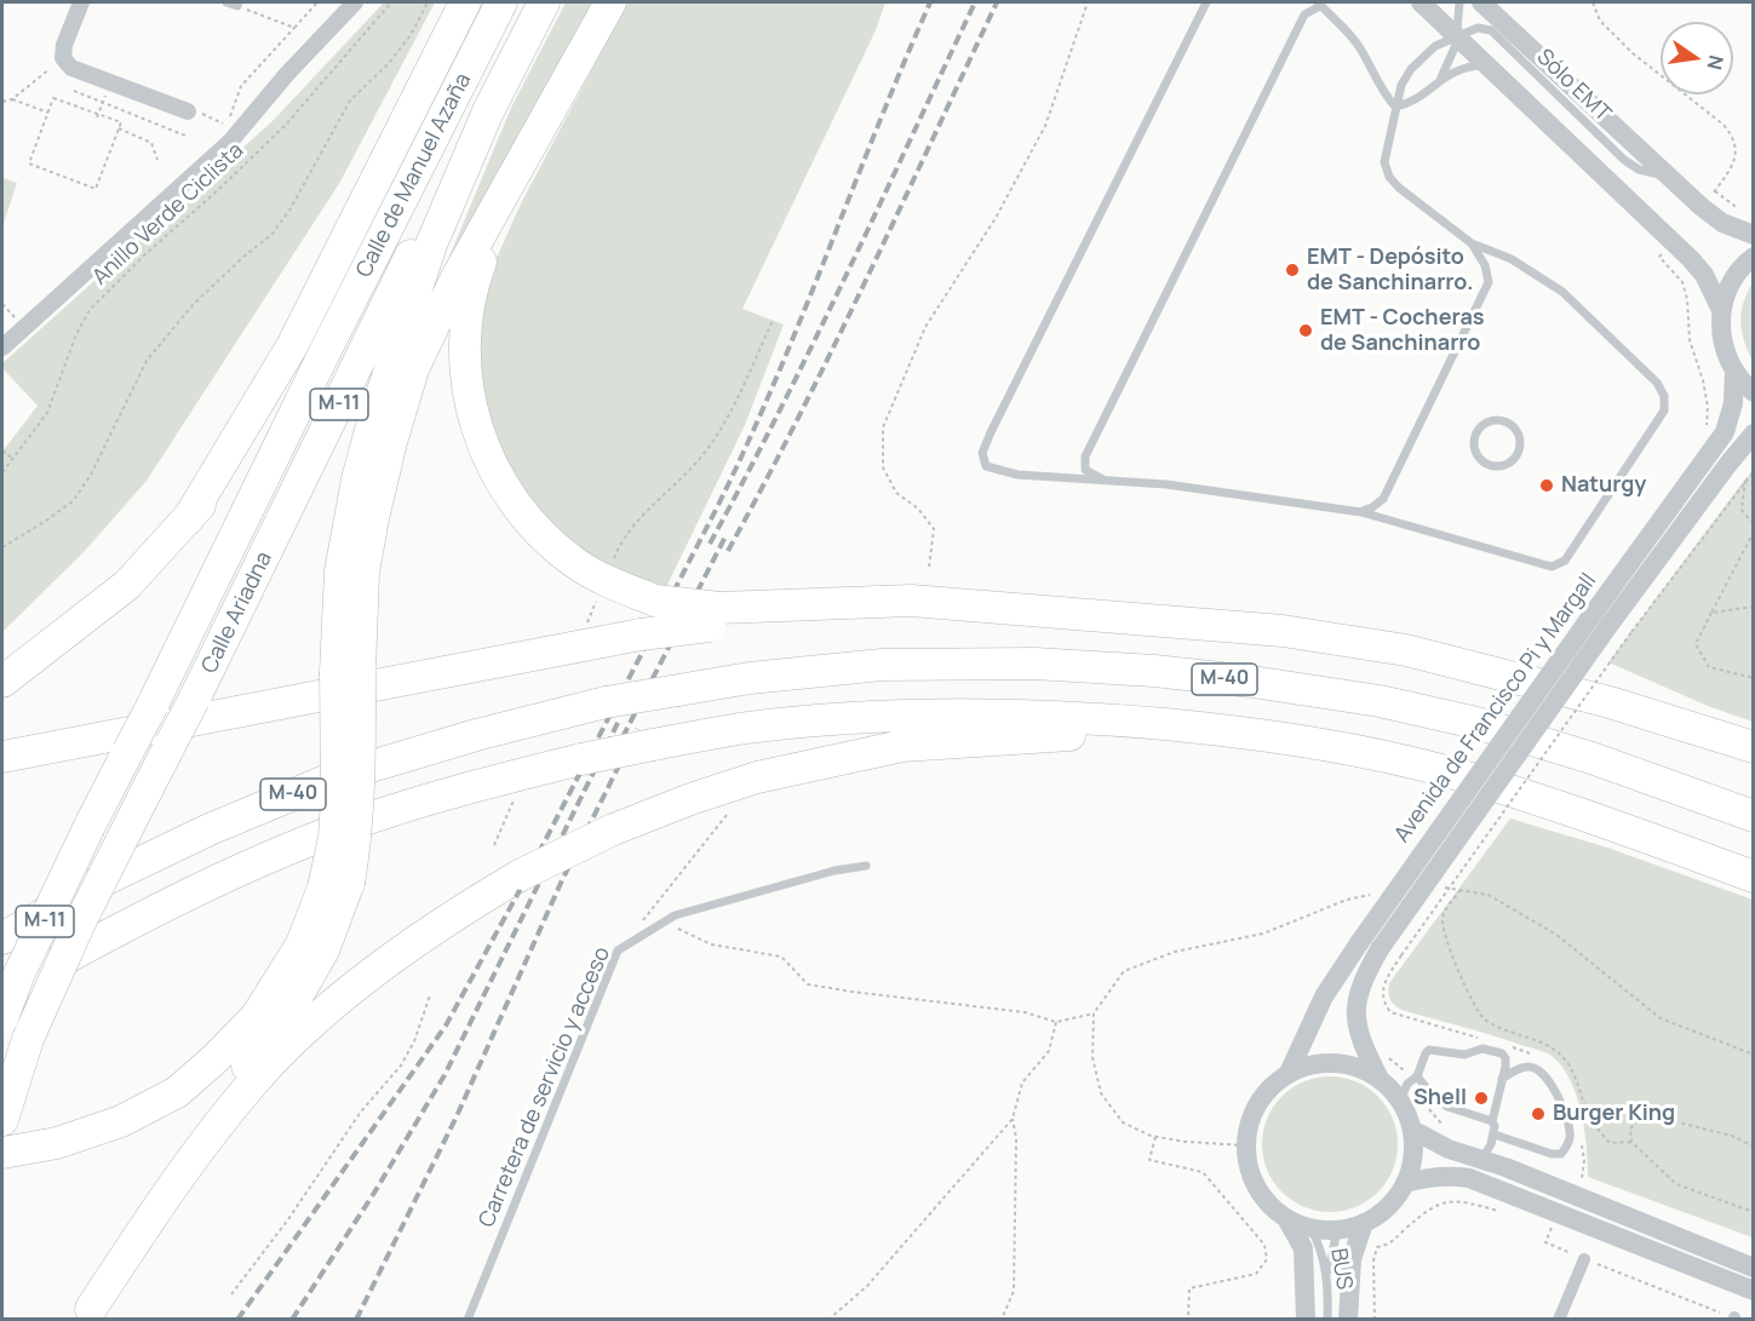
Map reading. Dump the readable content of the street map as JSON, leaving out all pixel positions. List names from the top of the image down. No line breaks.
{"streets":{"highway":["Calle de Manuel Azaña","M-11","Calle Ariadna","M-40"],"street":["Avenida de Francisco Pi y Margall"],"lane":["Sólo EMT","Carretera de servicio y acceso","BUS"],"path":["Anillo Verde Ciclista"]},"crossings":[["Calle de Manuel Azaña","Calle Ariadna"],["Avenida de Francisco Pi y Margall","BUS"]],"places":["EMT - Depósito de Sanchinarro.","EMT - Cocheras de Sanchinarro","Naturgy","Shell","Burger King"],"north":"right"}
